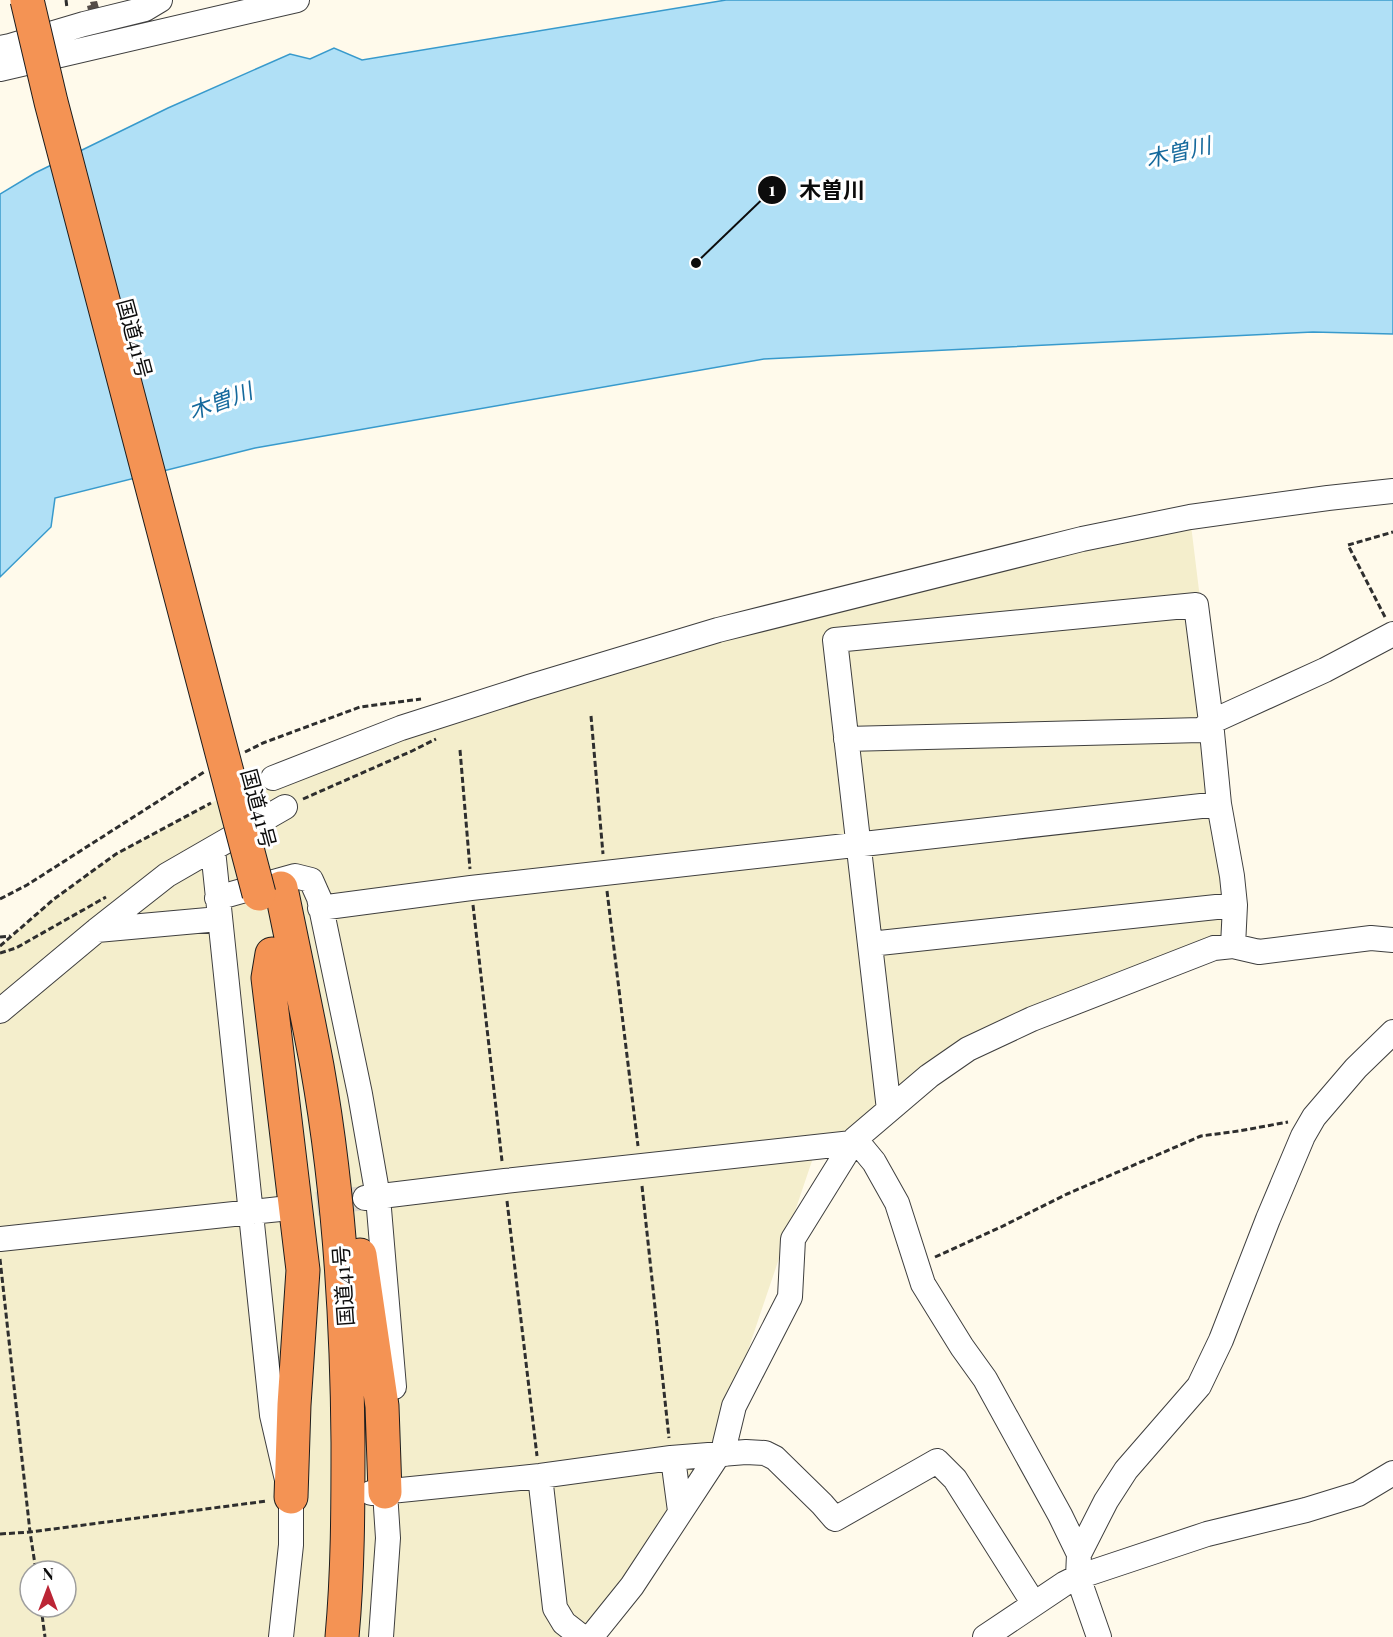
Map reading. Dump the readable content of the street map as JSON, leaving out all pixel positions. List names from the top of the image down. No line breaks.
{"streets":{"highway":["国道41号"]},"water":["木曽川"],"places":["木曽川"],"north":"top"}
